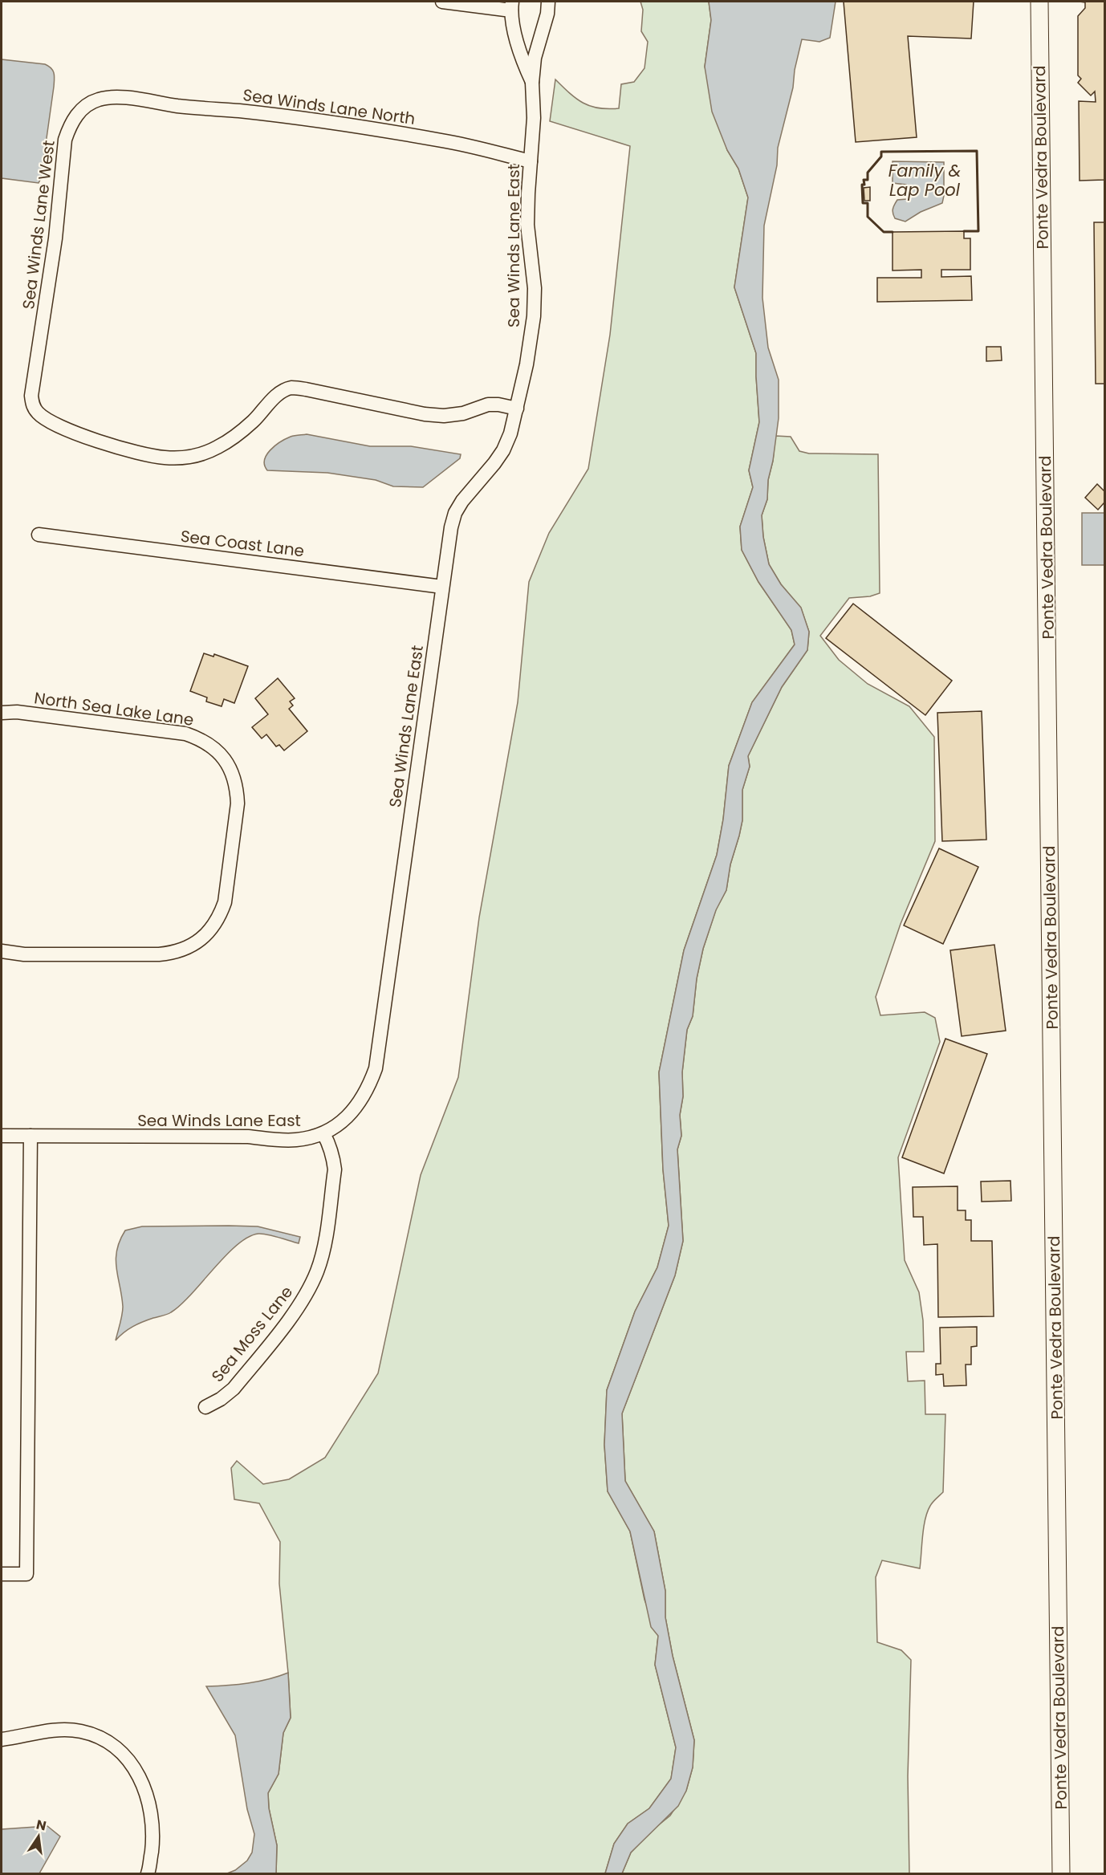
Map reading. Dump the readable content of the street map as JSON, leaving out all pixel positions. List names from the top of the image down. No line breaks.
{"streets":{"street":["Sea Winds Lane North","Ponte Vedra Boulevard","Sea Winds Lane West","Sea Winds Lane East","Sea Coast Lane","North Sea Lake Lane","Sea Moss Lane"]},"crossings":[["Sea Winds Lane North","Sea Winds Lane West"],["Sea Winds Lane North","Sea Winds Lane East"],["Sea Winds Lane West","Sea Winds Lane East"],["Sea Winds Lane East","Sea Coast Lane"],["Sea Winds Lane East","Sea Moss Lane"]],"water":["Family & Lap Pool"],"north":"top"}
